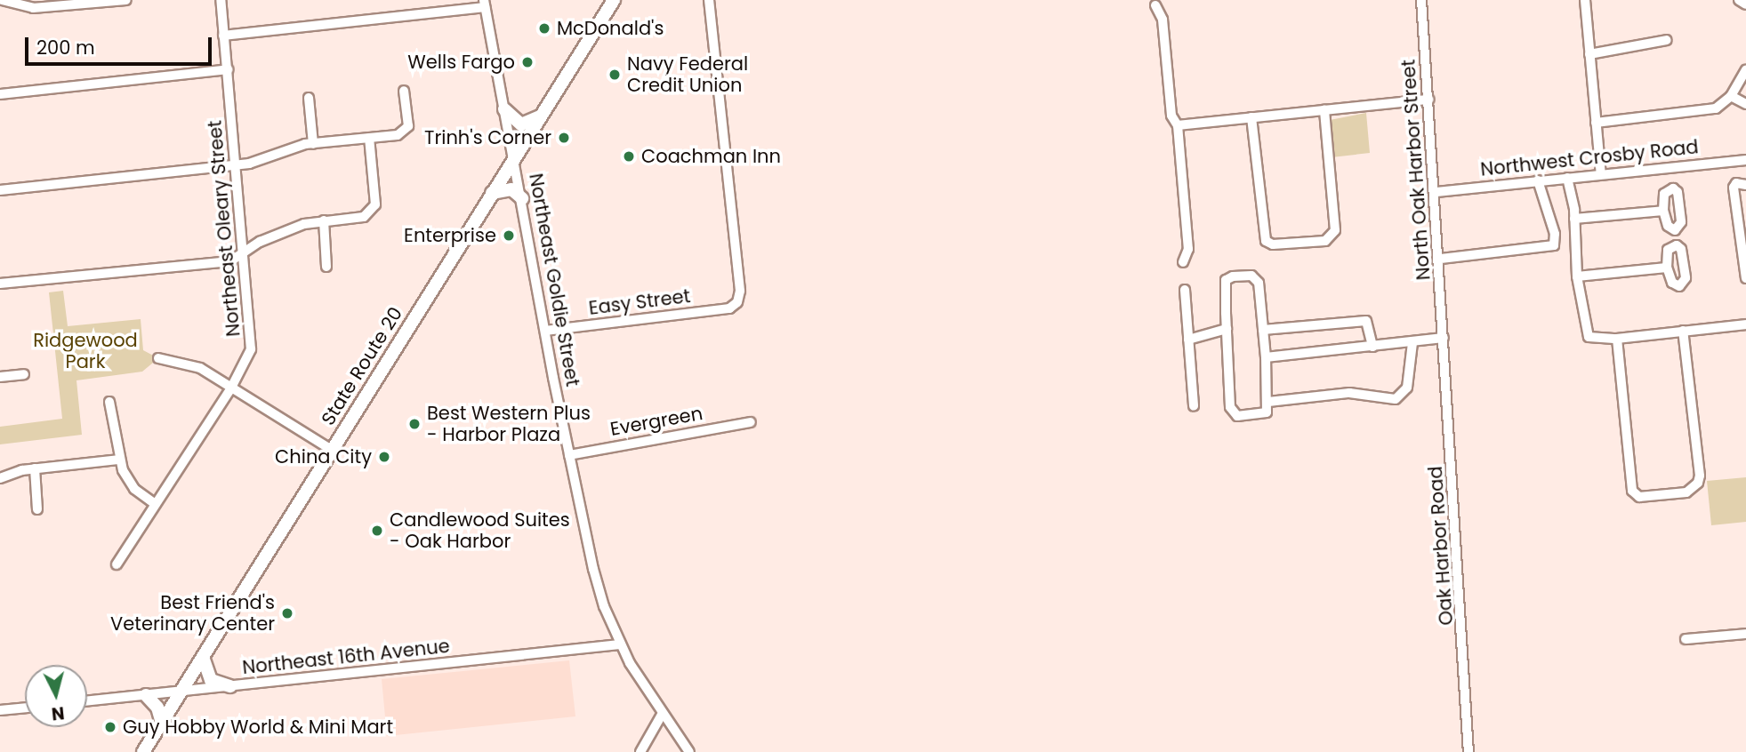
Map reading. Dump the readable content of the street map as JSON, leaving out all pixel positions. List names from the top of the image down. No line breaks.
{"streets":{"main road":["State Route 20"],"street":["Northwest Crosby Road","North Oak Harbor Street","Northeast Oleary Street","Northeast Goldie Street","Easy Street","Evergreen","Oak Harbor Road","Northeast 16th Avenue"]},"crossings":[["Northwest Crosby Road","North Oak Harbor Street"],["North Oak Harbor Street","Oak Harbor Road"],["Northeast Goldie Street","Easy Street"],["Northeast Goldie Street","State Route 20"],["Northeast Goldie Street","Evergreen"],["Northeast Goldie Street","Northeast 16th Avenue"],["State Route 20","Northeast 16th Avenue"]],"parks":["Ridgewood Park"],"places":["McDonald's","Wells Fargo","Navy Federal Credit Union","Trinh's Corner","Coachman Inn","Enterprise","Best Western Plus - Harbor Plaza","China City","Candlewood Suites - Oak Harbor","Best Friend's Veterinary Center","Guy Hobby World & Mini Mart"],"scale_bar":"200 m","north":"bottom"}
